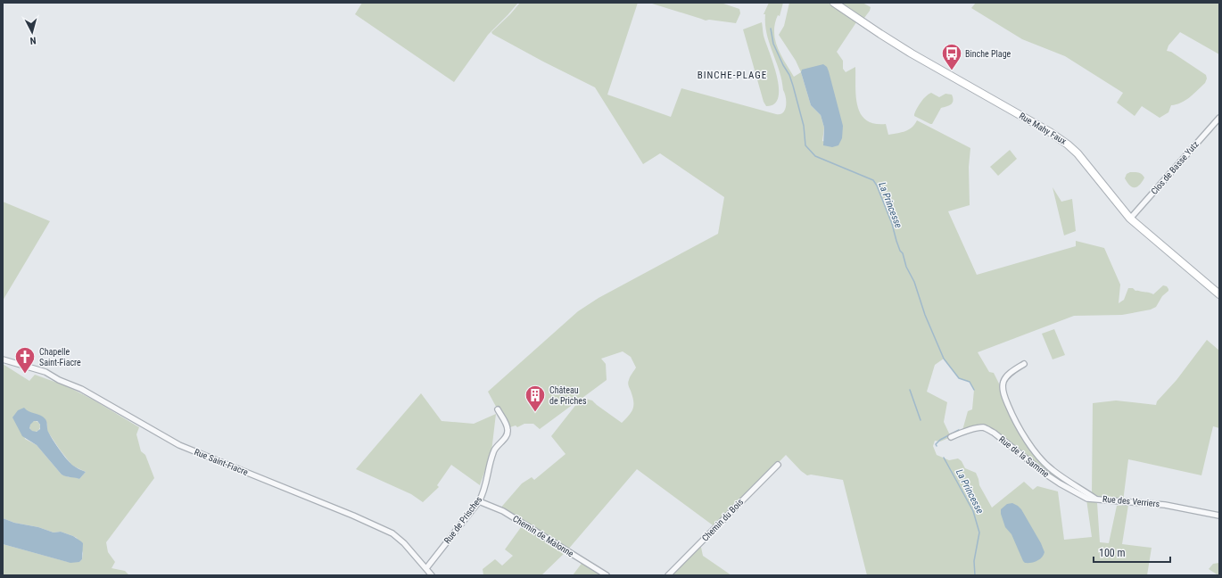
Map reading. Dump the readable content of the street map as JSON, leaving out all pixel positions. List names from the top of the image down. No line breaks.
{"streets":{"street":["Rue Mahy Faux","Clos de Basse Yutz","Rue de la Samme","Rue Saint-Fiacre","Rue des Verriers","Rue de Prisches","Chemin du Bois","Chemin de Malonne"]},"crossings":[["Rue Mahy Faux","Clos de Basse Yutz"],["Rue de la Samme","Rue des Verriers"],["Rue Saint-Fiacre","Rue de Prisches"],["Rue de Prisches","Chemin de Malonne"]],"districts":["BINCHE-PLAGE"],"water":["La Princesse"],"places":{"bus stop":["Binche Plage"],"church":["Chapelle Saint-Fiacre"],"building":["Château de Priches"]},"scale_bar":"100 m","north":"bottom"}
